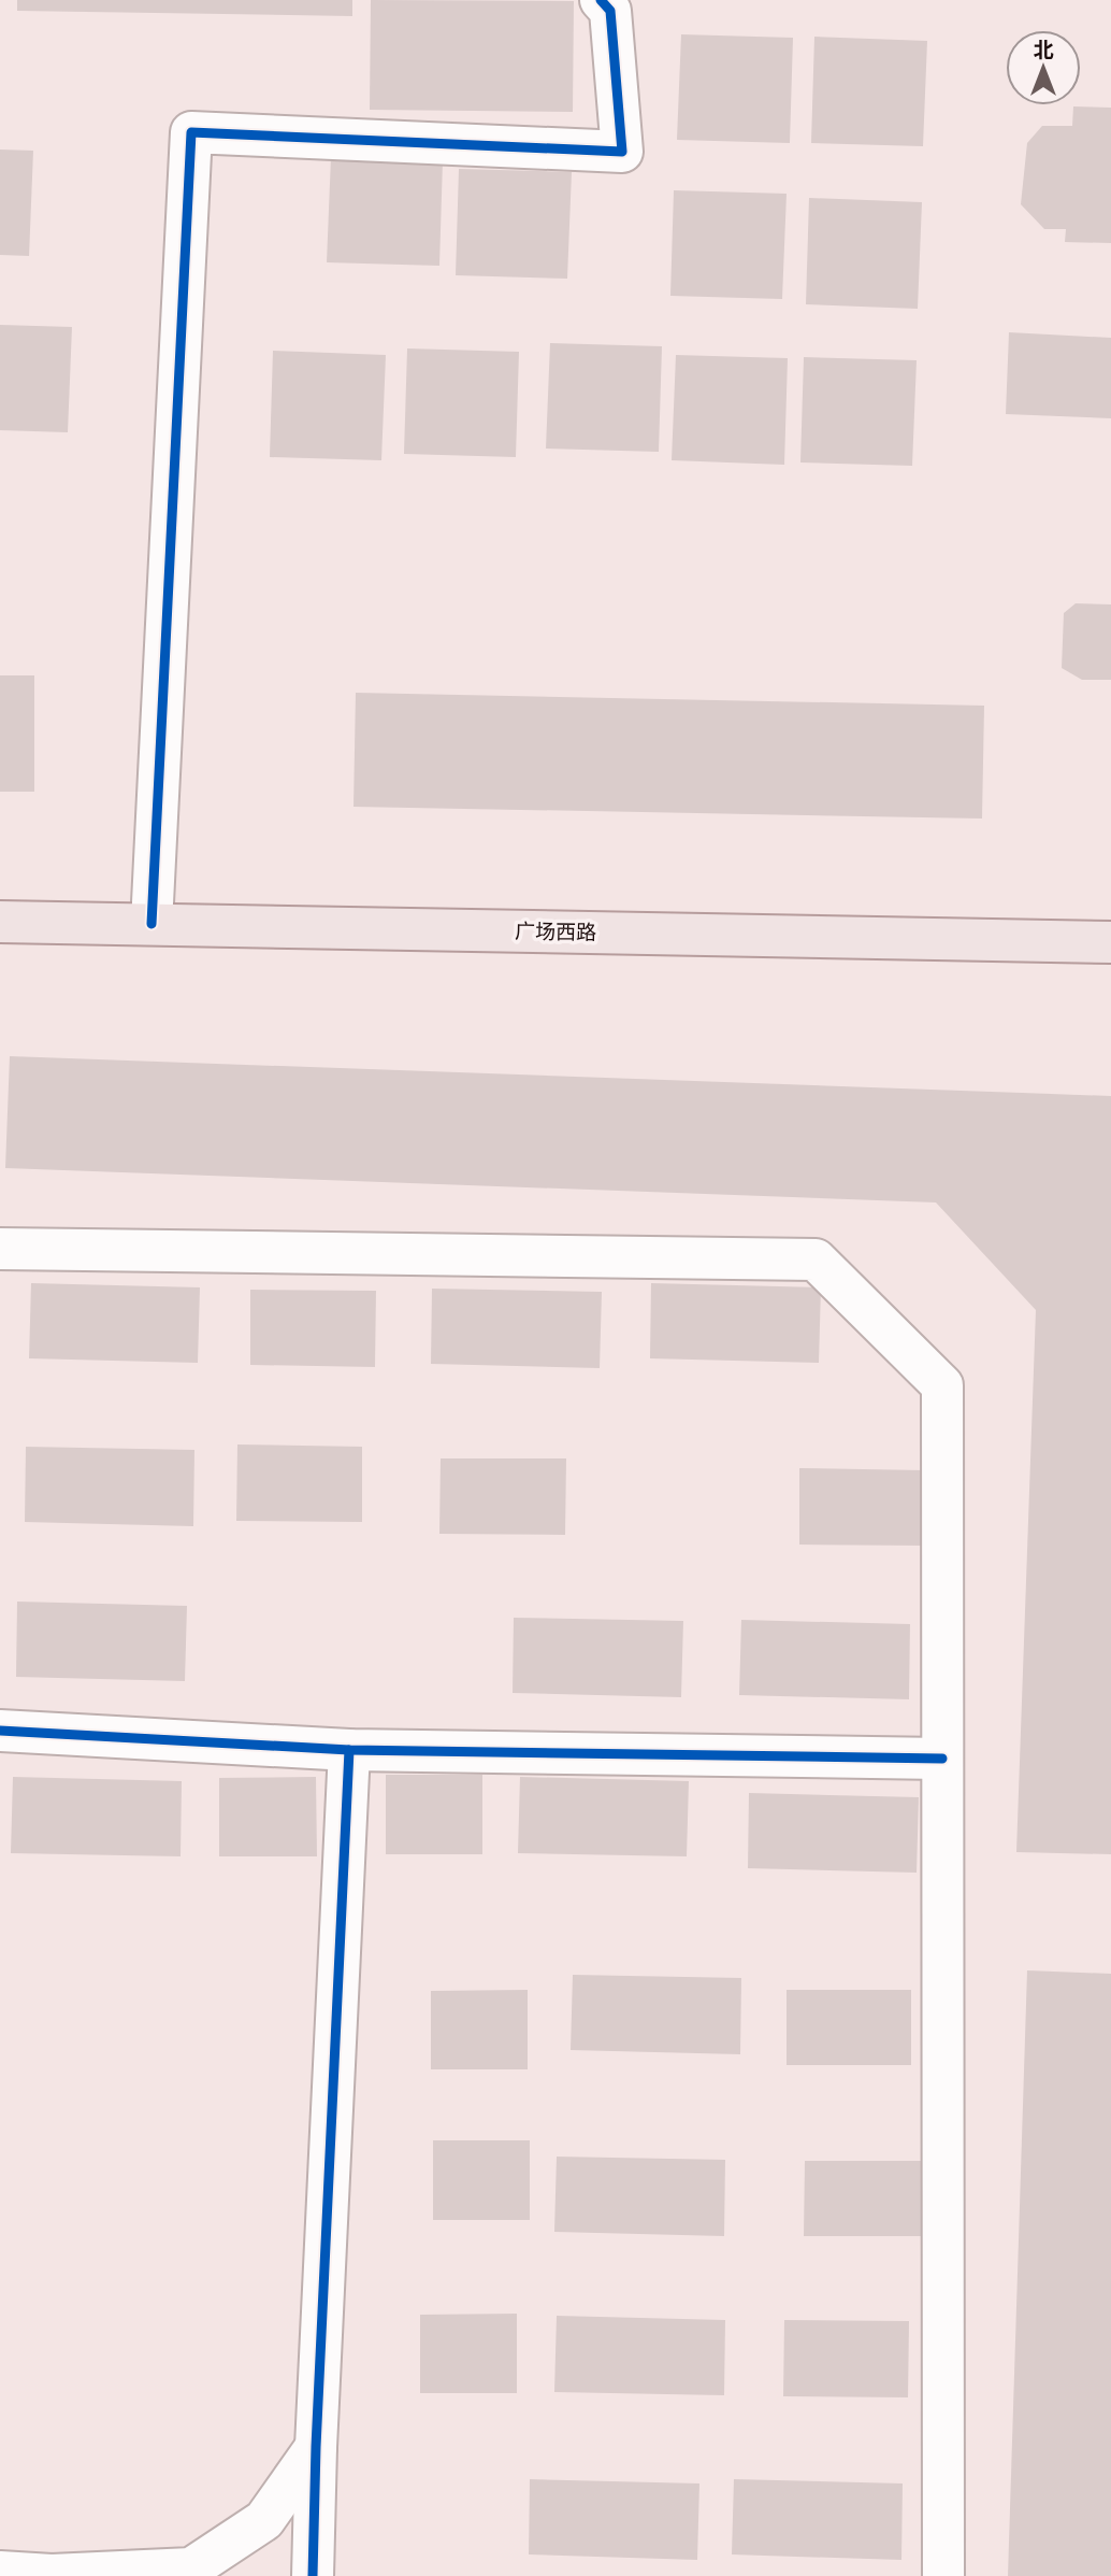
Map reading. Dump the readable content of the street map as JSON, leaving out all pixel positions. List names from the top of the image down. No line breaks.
{"streets":{"main road":["广场西路"]},"north":"top"}
